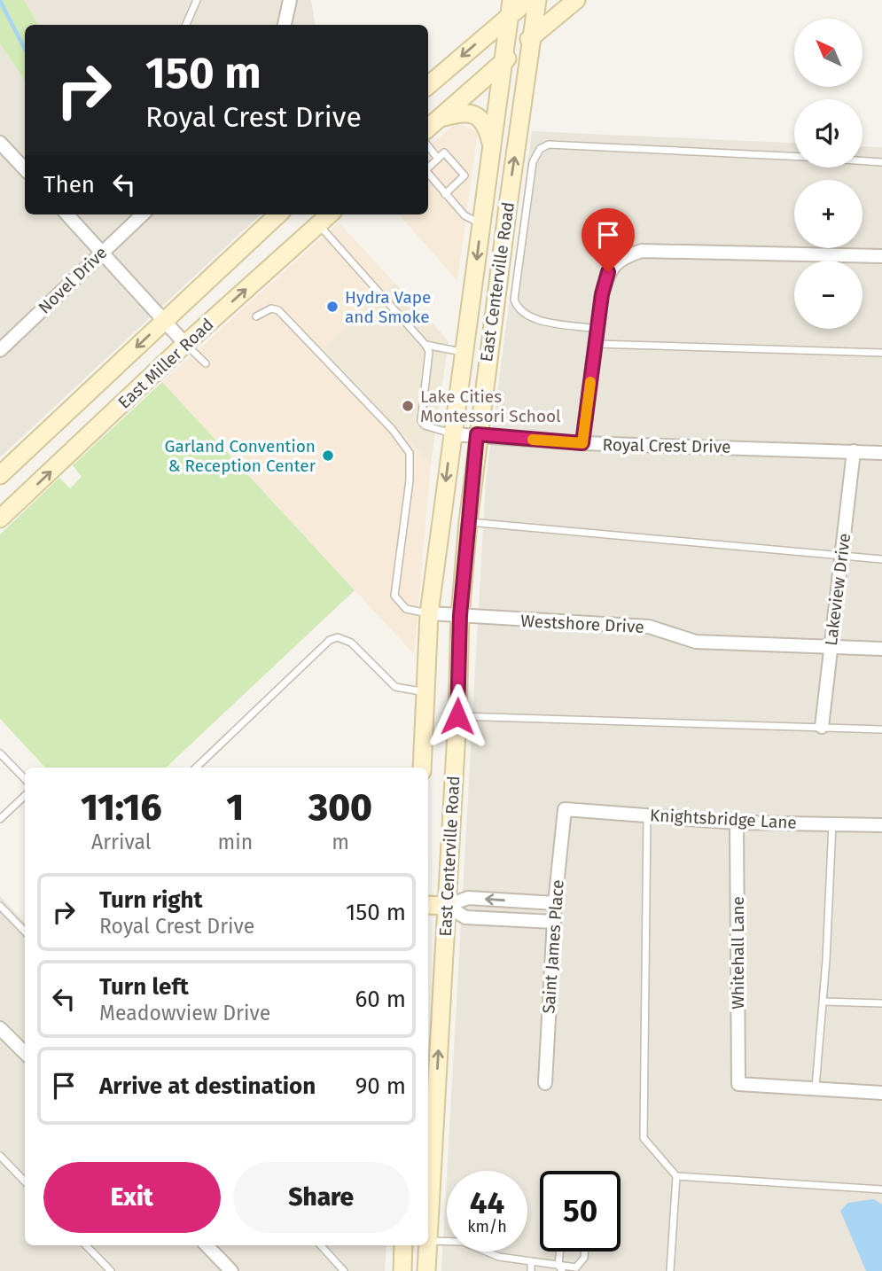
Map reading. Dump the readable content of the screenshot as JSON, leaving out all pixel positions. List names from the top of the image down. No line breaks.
{"streets":{"main road":["East Centerville Road","East Miller Road"],"street":["Novel Drive","Royal Crest Drive","Lakeview Drive","Westshore Drive","Knightsbridge Lane","Saint James Place","Whitehall Lane"]},"crossings":[["East Centerville Road","Royal Crest Drive"],["East Centerville Road","Westshore Drive"],["Royal Crest Drive","Lakeview Drive"],["Lakeview Drive","Westshore Drive"],["Knightsbridge Lane","Saint James Place"],["Knightsbridge Lane","Whitehall Lane"]],"places":["Hydra Vape and Smoke","Lake Cities Montessori School","Garland Convention & Reception Center"],"north":"top left","page":{"map_buttons":["+","−"],"turn":["150 m","Royal Crest Drive"],"then":"Then","eta":["11:16","Arrival","1","min","300","m"],"list":[{"name":"Turn right","note":"Royal Crest Drive","value":"150 m"},{"name":"Turn left","note":"Meadowview Drive","value":"60 m"},{"name":"Arrive at destination","value":"90 m"}],"buttons":["Exit","Share"],"speed":"44 km/h","limit":"50"}}
